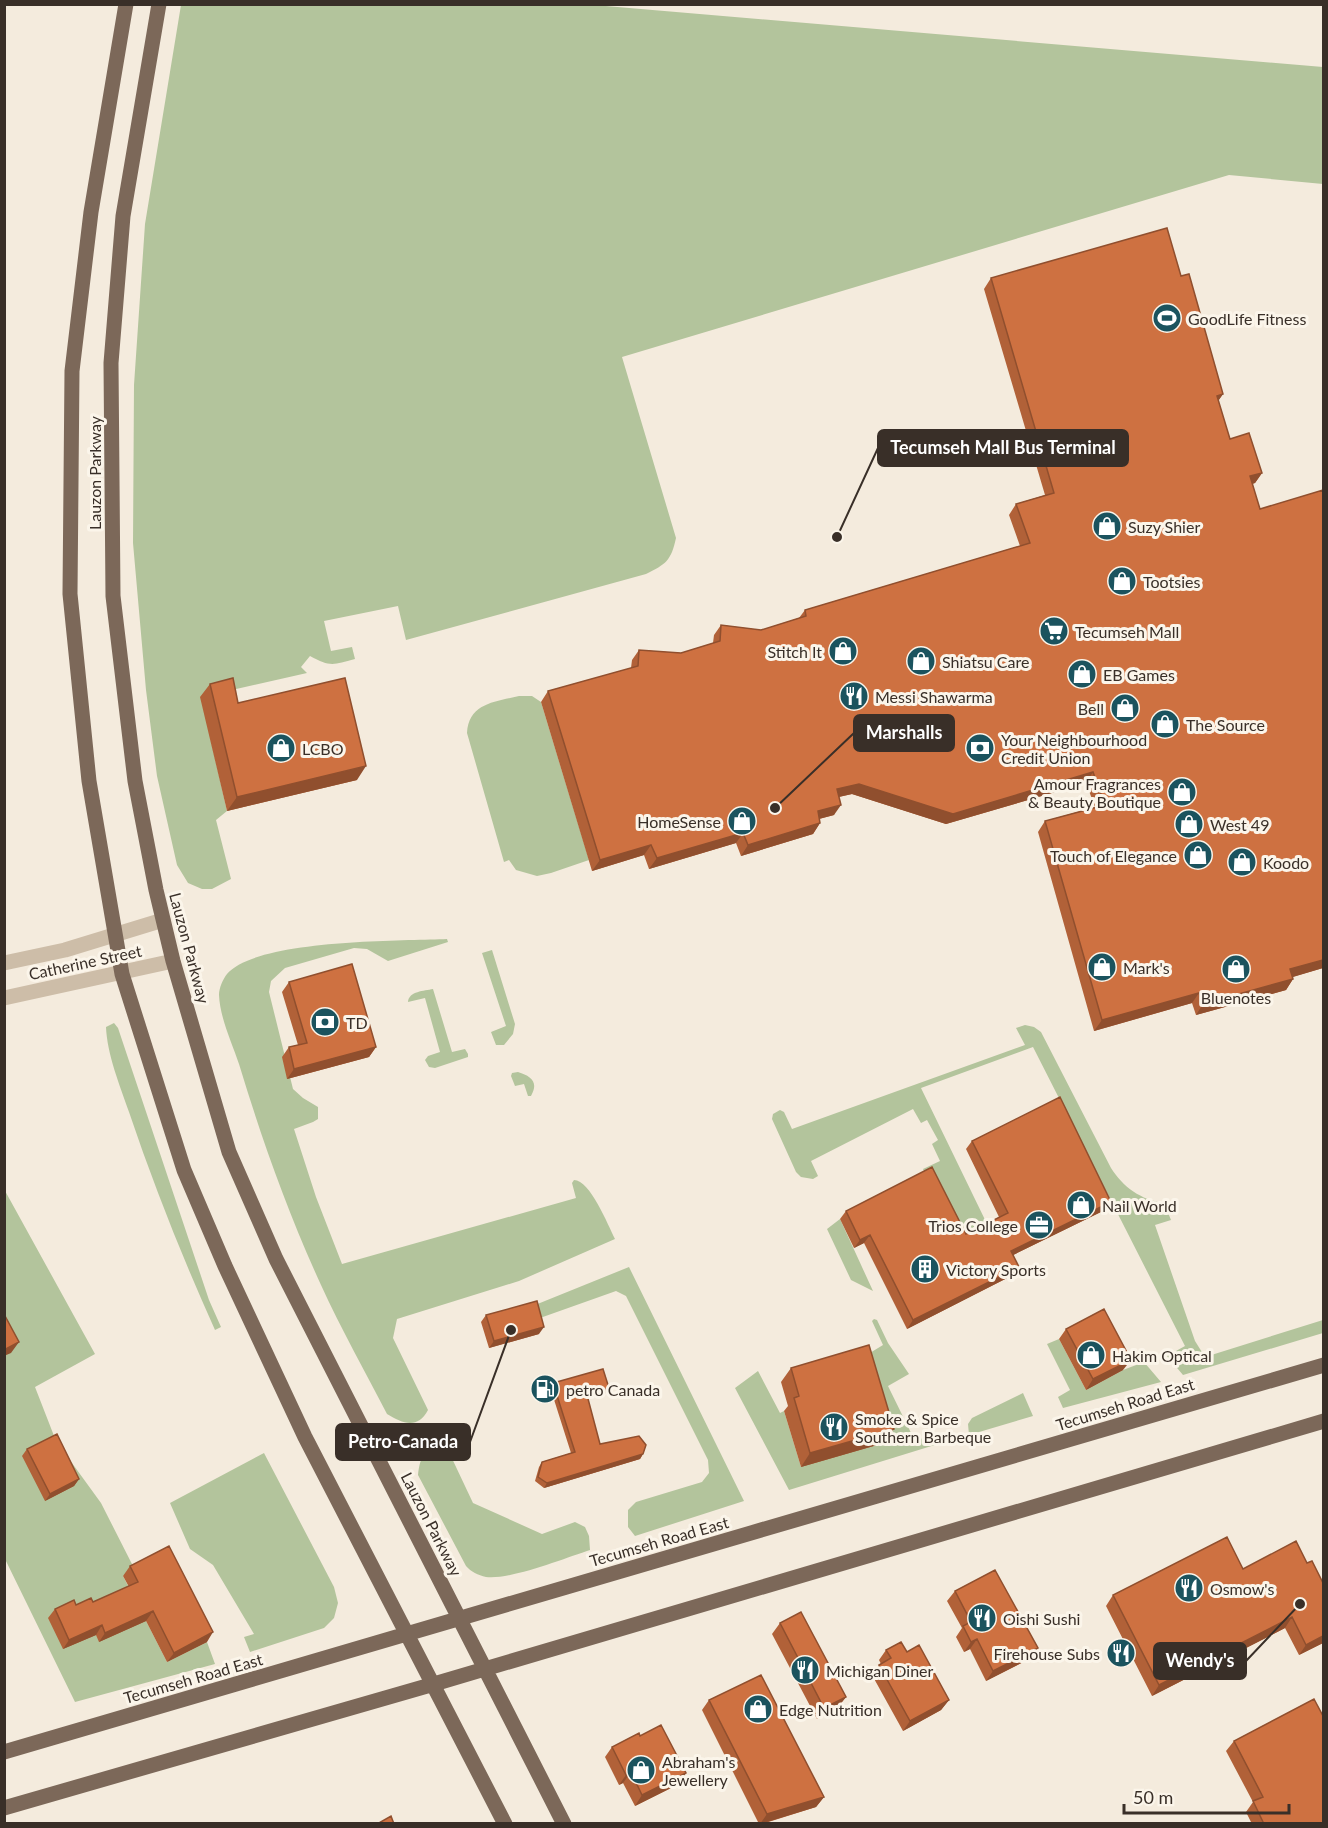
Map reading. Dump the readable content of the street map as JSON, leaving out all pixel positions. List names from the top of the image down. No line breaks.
{"streets":{"main road":["Lauzon Parkway","Tecumseh Road East"],"street":["Catherine Street"]},"crossings":[["Lauzon Parkway","Catherine Street"],["Lauzon Parkway","Tecumseh Road East"]],"places":{"sports":["GoodLife Fitness"],"shop":["Suzy Shier","Tootsies","Stitch It","Shiatsu Care","EB Games","Bell","The Source","LCBO","Amour Fragrances & Beauty Boutique","HomeSense","West 49","Touch of Elegance","Koodo","Mark's","Bluenotes","Nail World","Hakim Optical","Edge Nutrition","Abraham's Jewellery"],"other":["Tecumseh Mall Bus Terminal","Marshalls","Petro-Canada","Wendy's"],"supermarket":["Tecumseh Mall"],"restaurant":["Messi Shawarma","Smoke & Spice Southern Barbeque","Osmow's","Oishi Sushi","Firehouse Subs","Michigan Diner"],"bank":["Your Neighbourhood Credit Union","TD"],"office":["Trios College"],"building":["Victory Sports"],"fuel station":["petro Canada"]},"scale_bar":"50 m"}
